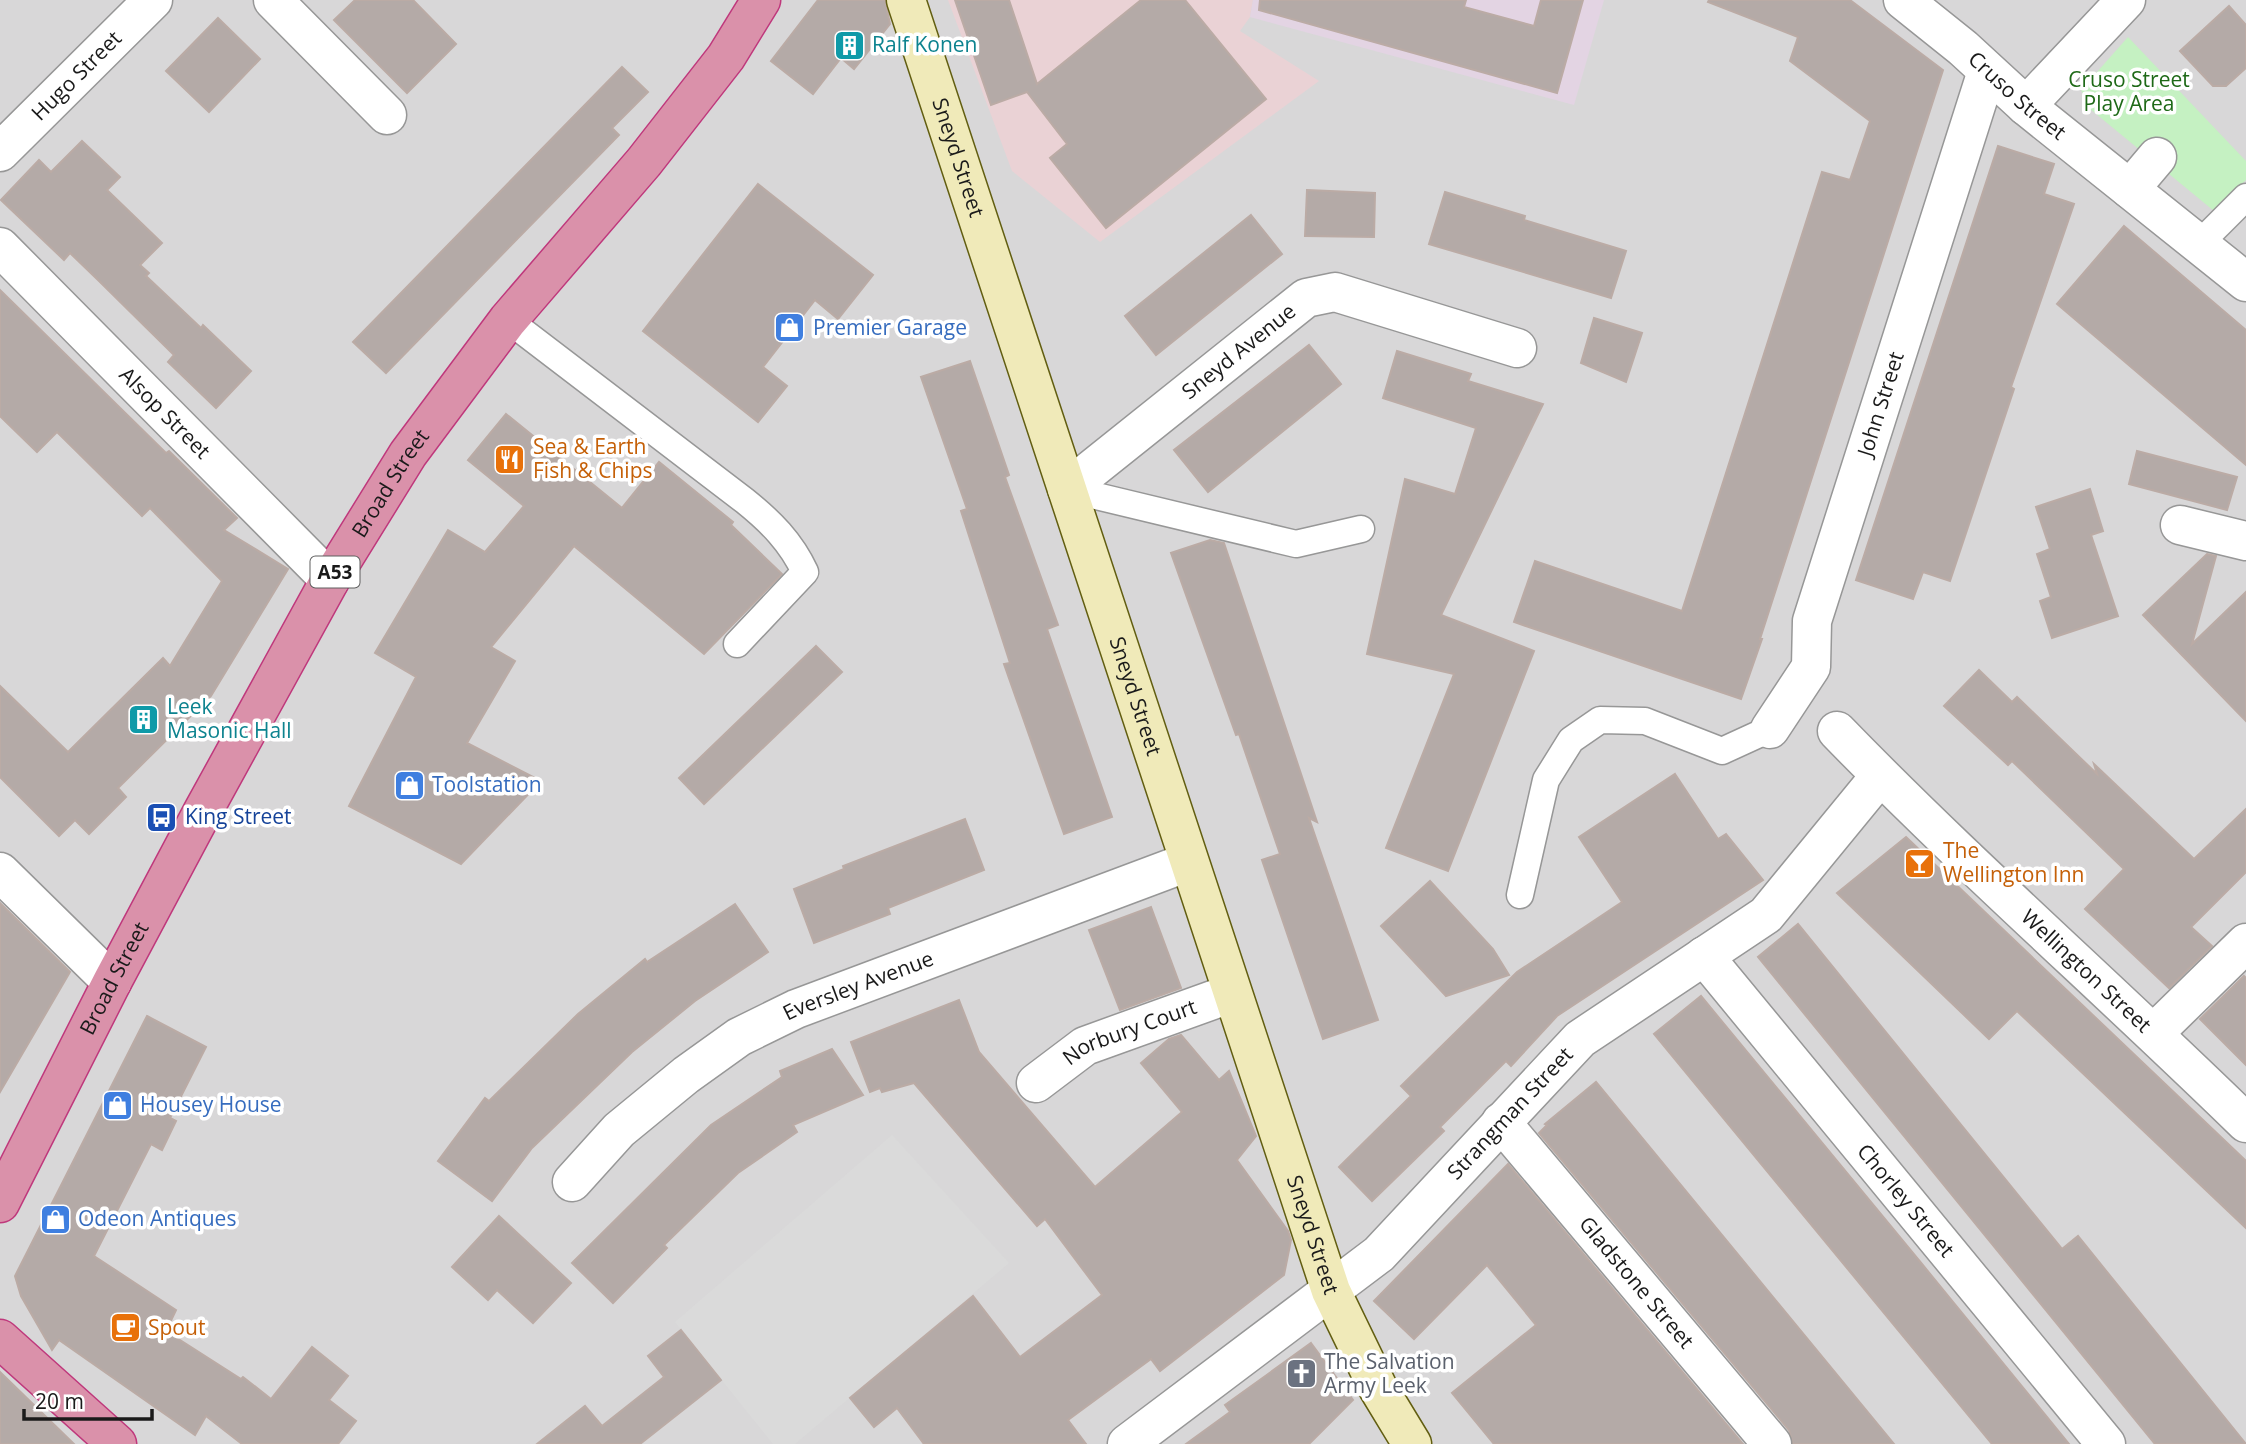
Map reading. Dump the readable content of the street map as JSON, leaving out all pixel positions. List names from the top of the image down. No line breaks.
{"streets":{"highway":["Broad Street","A53"],"street":["Hugo Street","Cruso Street","Sneyd Street","Sneyd Avenue","John Street","Alsop Street","Wellington Street","Eversley Avenue","Norbury Court","Strangman Street","Chorley Street","Gladstone Street"]},"crossings":[["Cruso Street","John Street"],["Sneyd Street","Sneyd Avenue"],["Sneyd Street","Eversley Avenue"],["Sneyd Street","Norbury Court"],["Sneyd Street","Strangman Street"],["Alsop Street","Broad Street"],["Wellington Street","Strangman Street"],["Strangman Street","Chorley Street"],["Strangman Street","Gladstone Street"]],"parks":["Cruso Street Play Area"],"places":{"building":["Ralf Konen","Leek Masonic Hall"],"shop":["Premier Garage","Toolstation","Housey House","Odeon Antiques"],"restaurant":["Sea & Earth Fish & Chips"],"bus stop":["King Street"],"bar":["The Wellington Inn"],"cafe":["Spout"],"church":["The Salvation Army Leek"]},"scale_bar":"20 m"}
